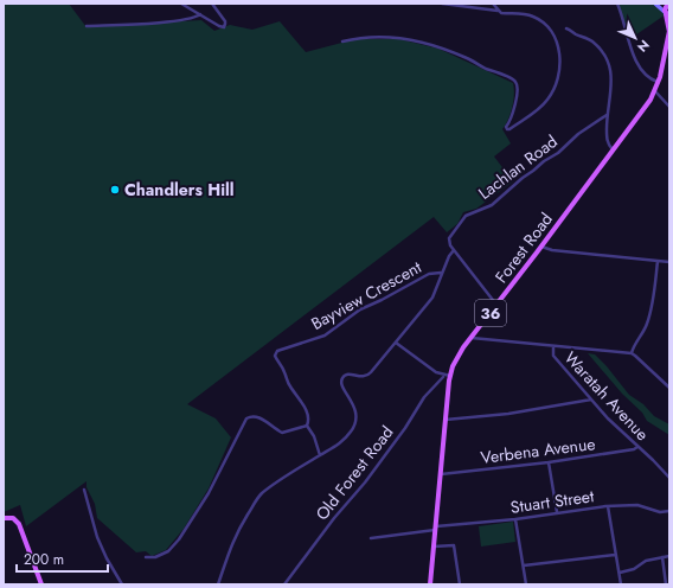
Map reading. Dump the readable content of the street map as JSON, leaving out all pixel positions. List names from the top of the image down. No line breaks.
{"streets":{"main road":["Forest Road","36"],"street":["Lachlan Road","Bayview Crescent","Waratah Avenue","Verbena Avenue","Old Forest Road","Stuart Street"]},"crossings":[["Forest Road","36"],["Forest Road","Verbena Avenue"],["Forest Road","Stuart Street"],["Waratah Avenue","Verbena Avenue"]],"places":["Chandlers Hill"],"scale_bar":"200 m","north":"bottom right"}
